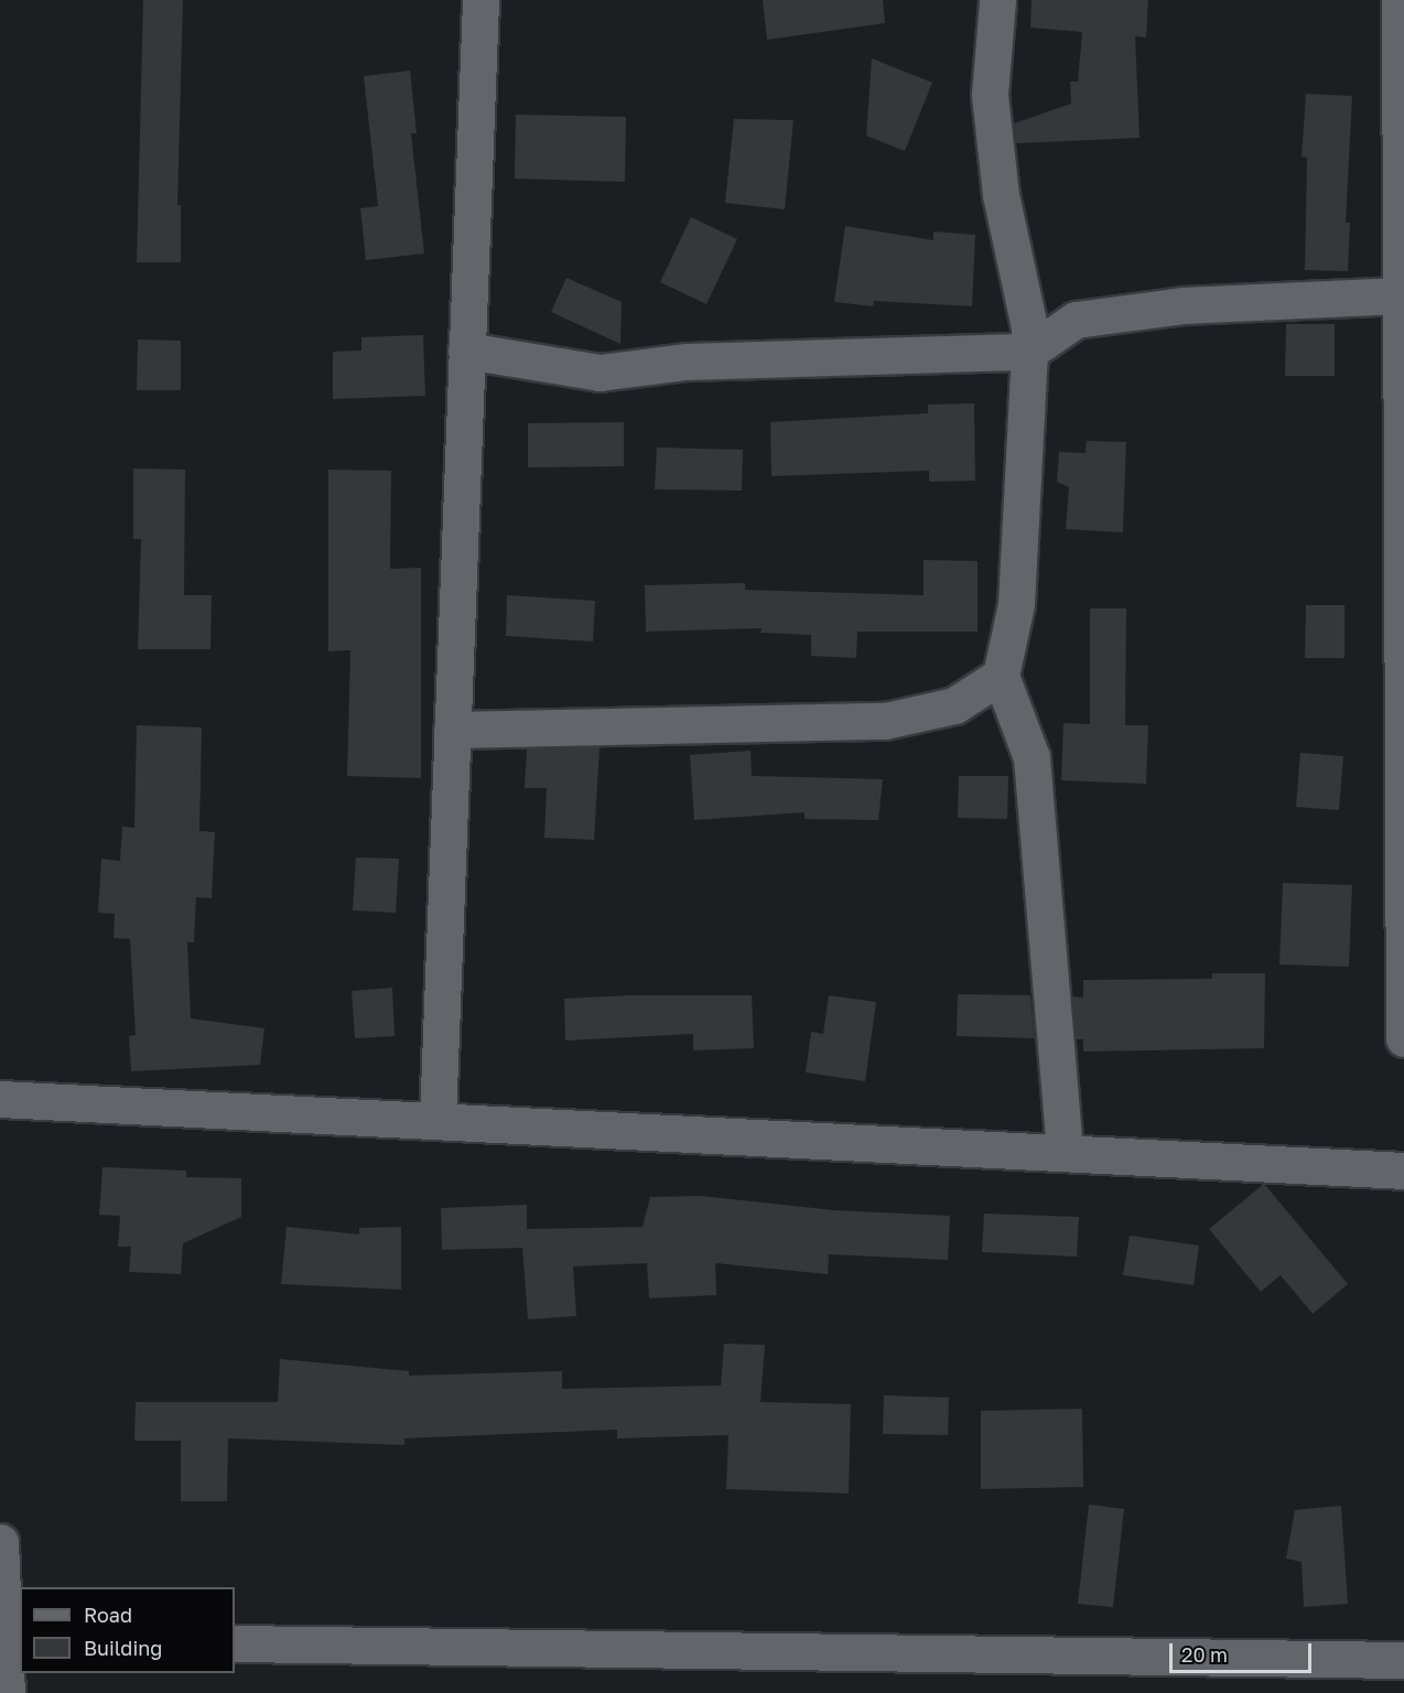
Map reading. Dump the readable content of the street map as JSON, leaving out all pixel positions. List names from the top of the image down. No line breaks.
{"legend":["Road","Building"],"scale_bar":"20 m"}
